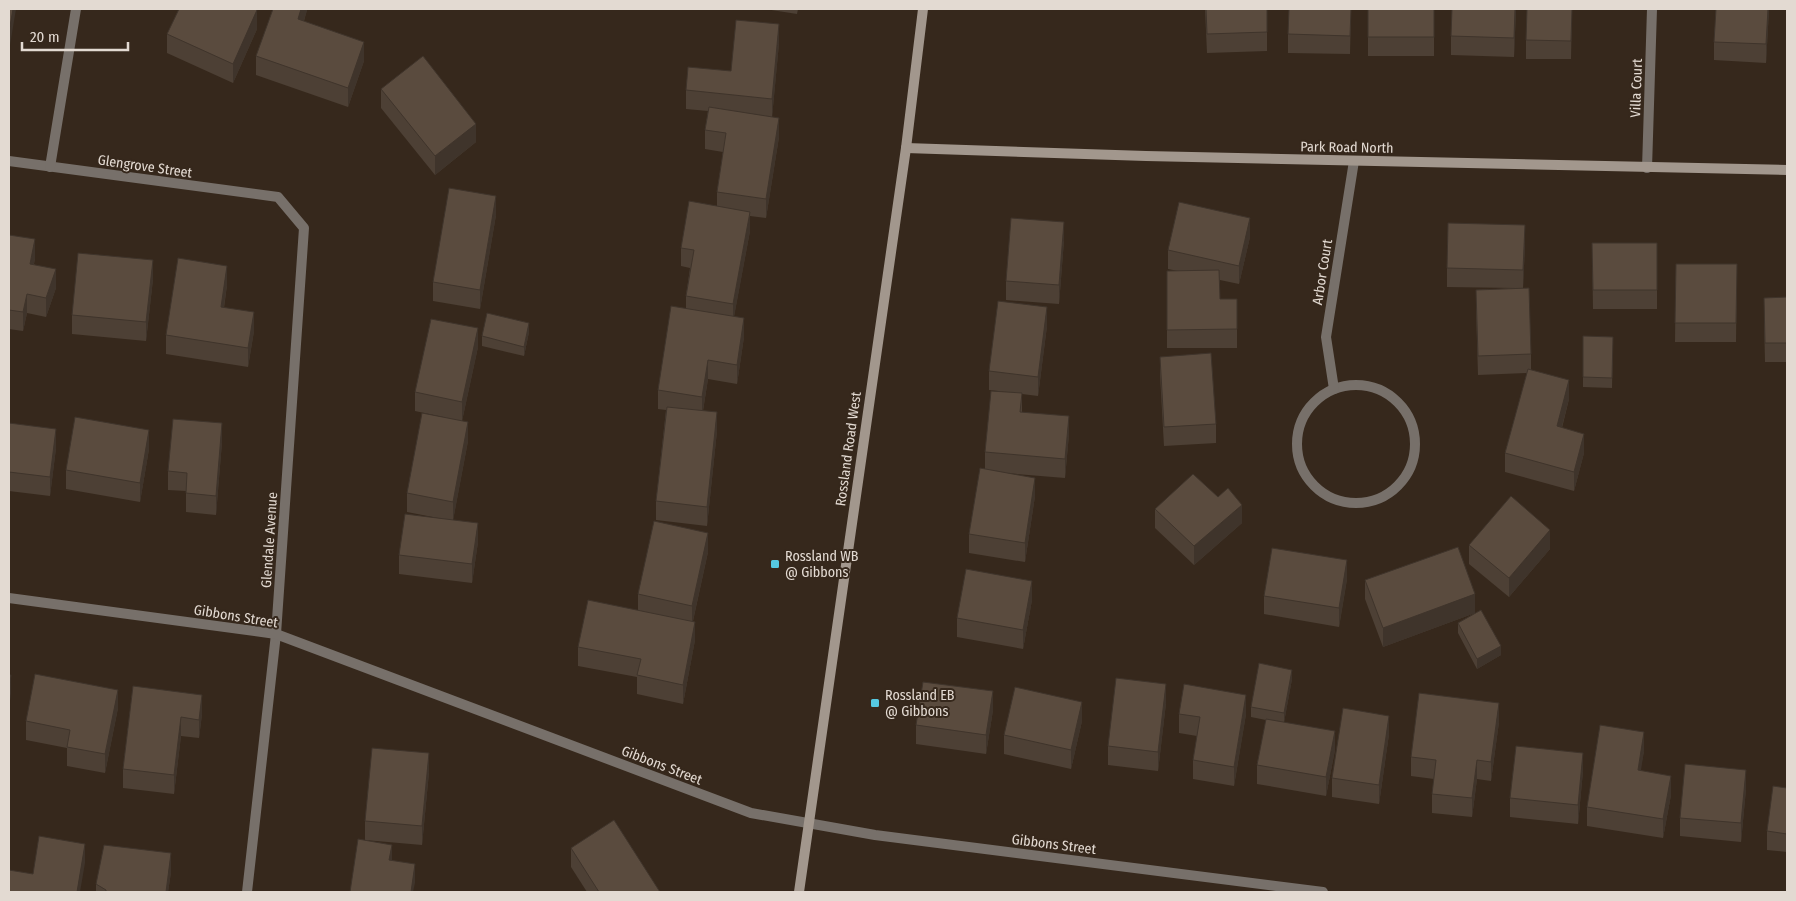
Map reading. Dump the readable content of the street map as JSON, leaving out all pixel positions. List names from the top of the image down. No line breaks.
{"streets":{"main road":["Park Road North","Rossland Road West"],"street":["Villa Court","Glengrove Street","Arbor Court","Glendale Avenue","Gibbons Street"]},"crossings":[["Villa Court","Park Road North"],["Park Road North","Arbor Court"],["Park Road North","Rossland Road West"],["Glengrove Street","Glendale Avenue"],["Rossland Road West","Gibbons Street"],["Glendale Avenue","Gibbons Street"]],"places":{"transit":["Rossland WB @ Gibbons","Rossland EB @ Gibbons"]},"scale_bar":"20 m"}
